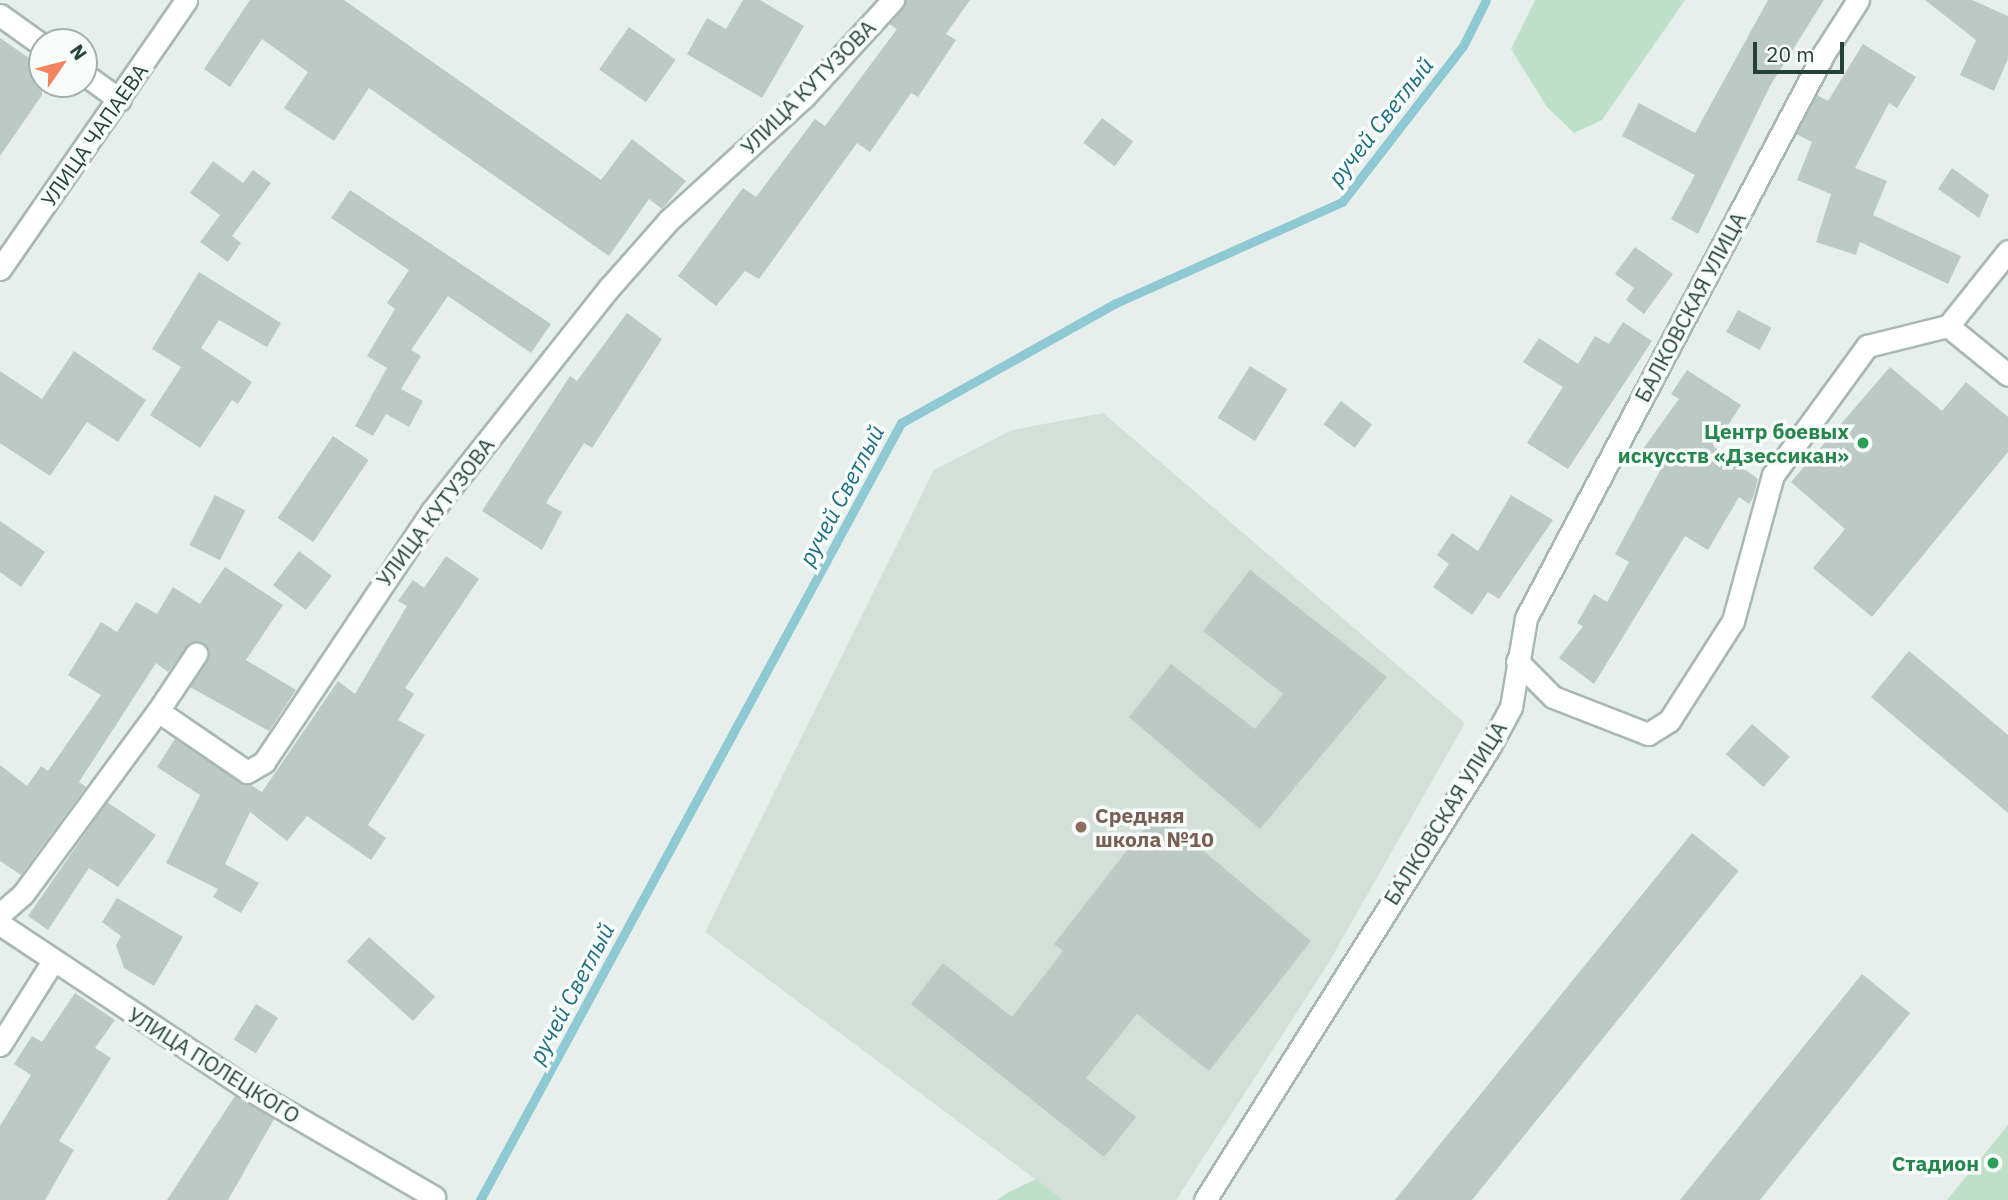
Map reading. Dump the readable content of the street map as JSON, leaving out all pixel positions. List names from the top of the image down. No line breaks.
{"streets":{"street":["УЛИЦА КУТУЗОВА","УЛИЦА ЧАПАЕВА","БАЛКОВСКАЯ УЛИЦА","УЛИЦА ПОЛЕЦКОГО"]},"water":["ручей Светлый"],"places":["Центр боевых искусств «Дзессикан»","Средняя школа №10","Стадион"],"scale_bar":"20 m","north":"top right"}
